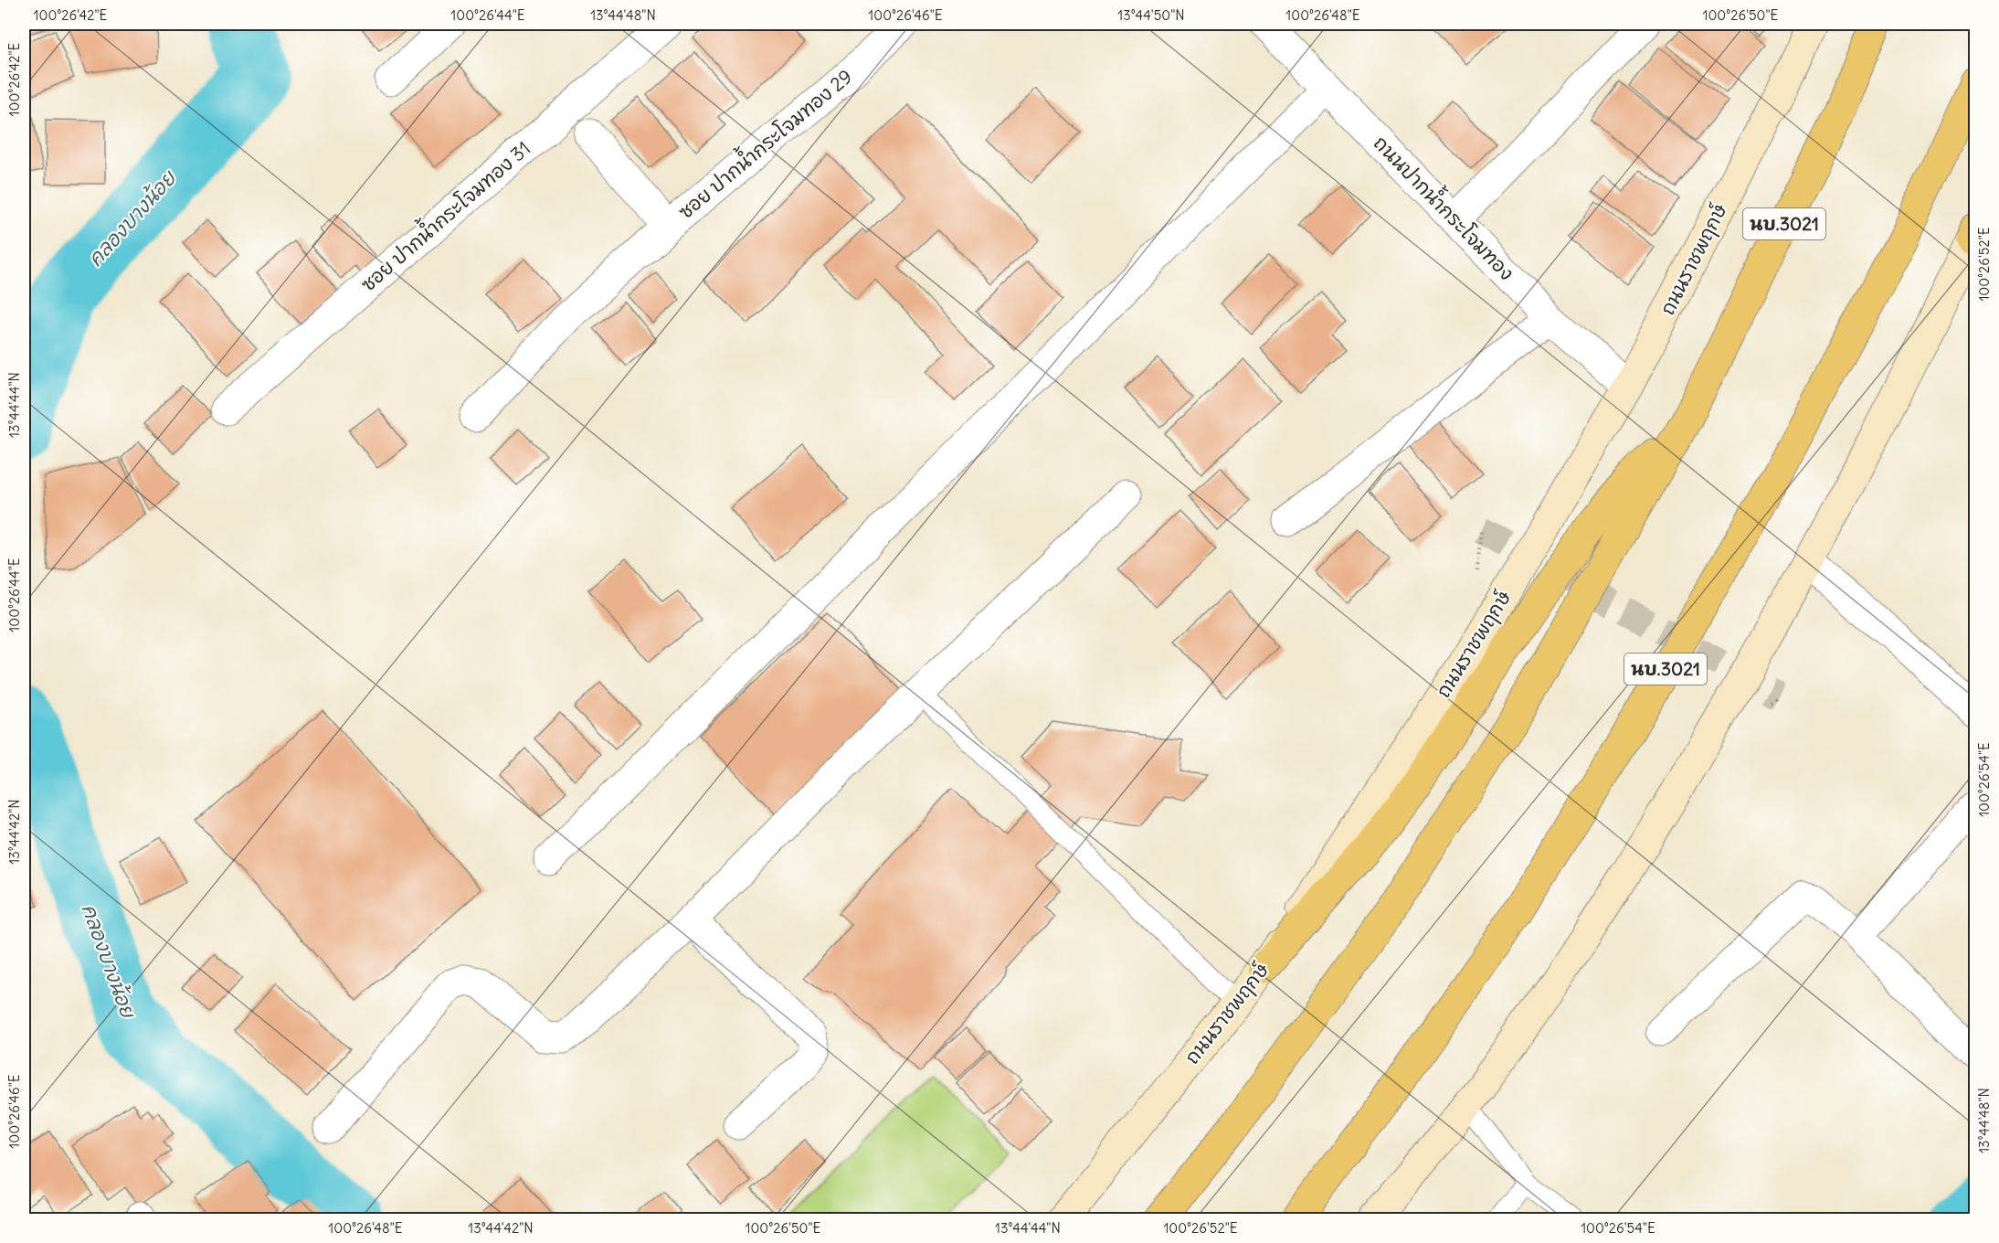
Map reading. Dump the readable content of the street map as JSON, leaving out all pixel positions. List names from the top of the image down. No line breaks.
{"streets":{"main road":["นบ.3021","ถนนราชพฤกษ์"],"street":["ซอย ปากน้ำกระโจมทอง 29","ถนนปากน้ำกระโจมทอง","ซอย ปากน้ำกระโจมทอง 31"]},"crossings":[["ถนนปากน้ำกระโจมทอง","ถนนราชพฤกษ์"]],"water":["คลองบางน้อย"],"coordinates":["100°26'42\"E","100°26'44\"E","13°44'48\"N","100°26'46\"E","13°44'50\"N","100°26'48\"E","100°26'50\"E","100°26'52\"E","13°44'44\"N","100°26'54\"E","13°44'42\"N"]}
